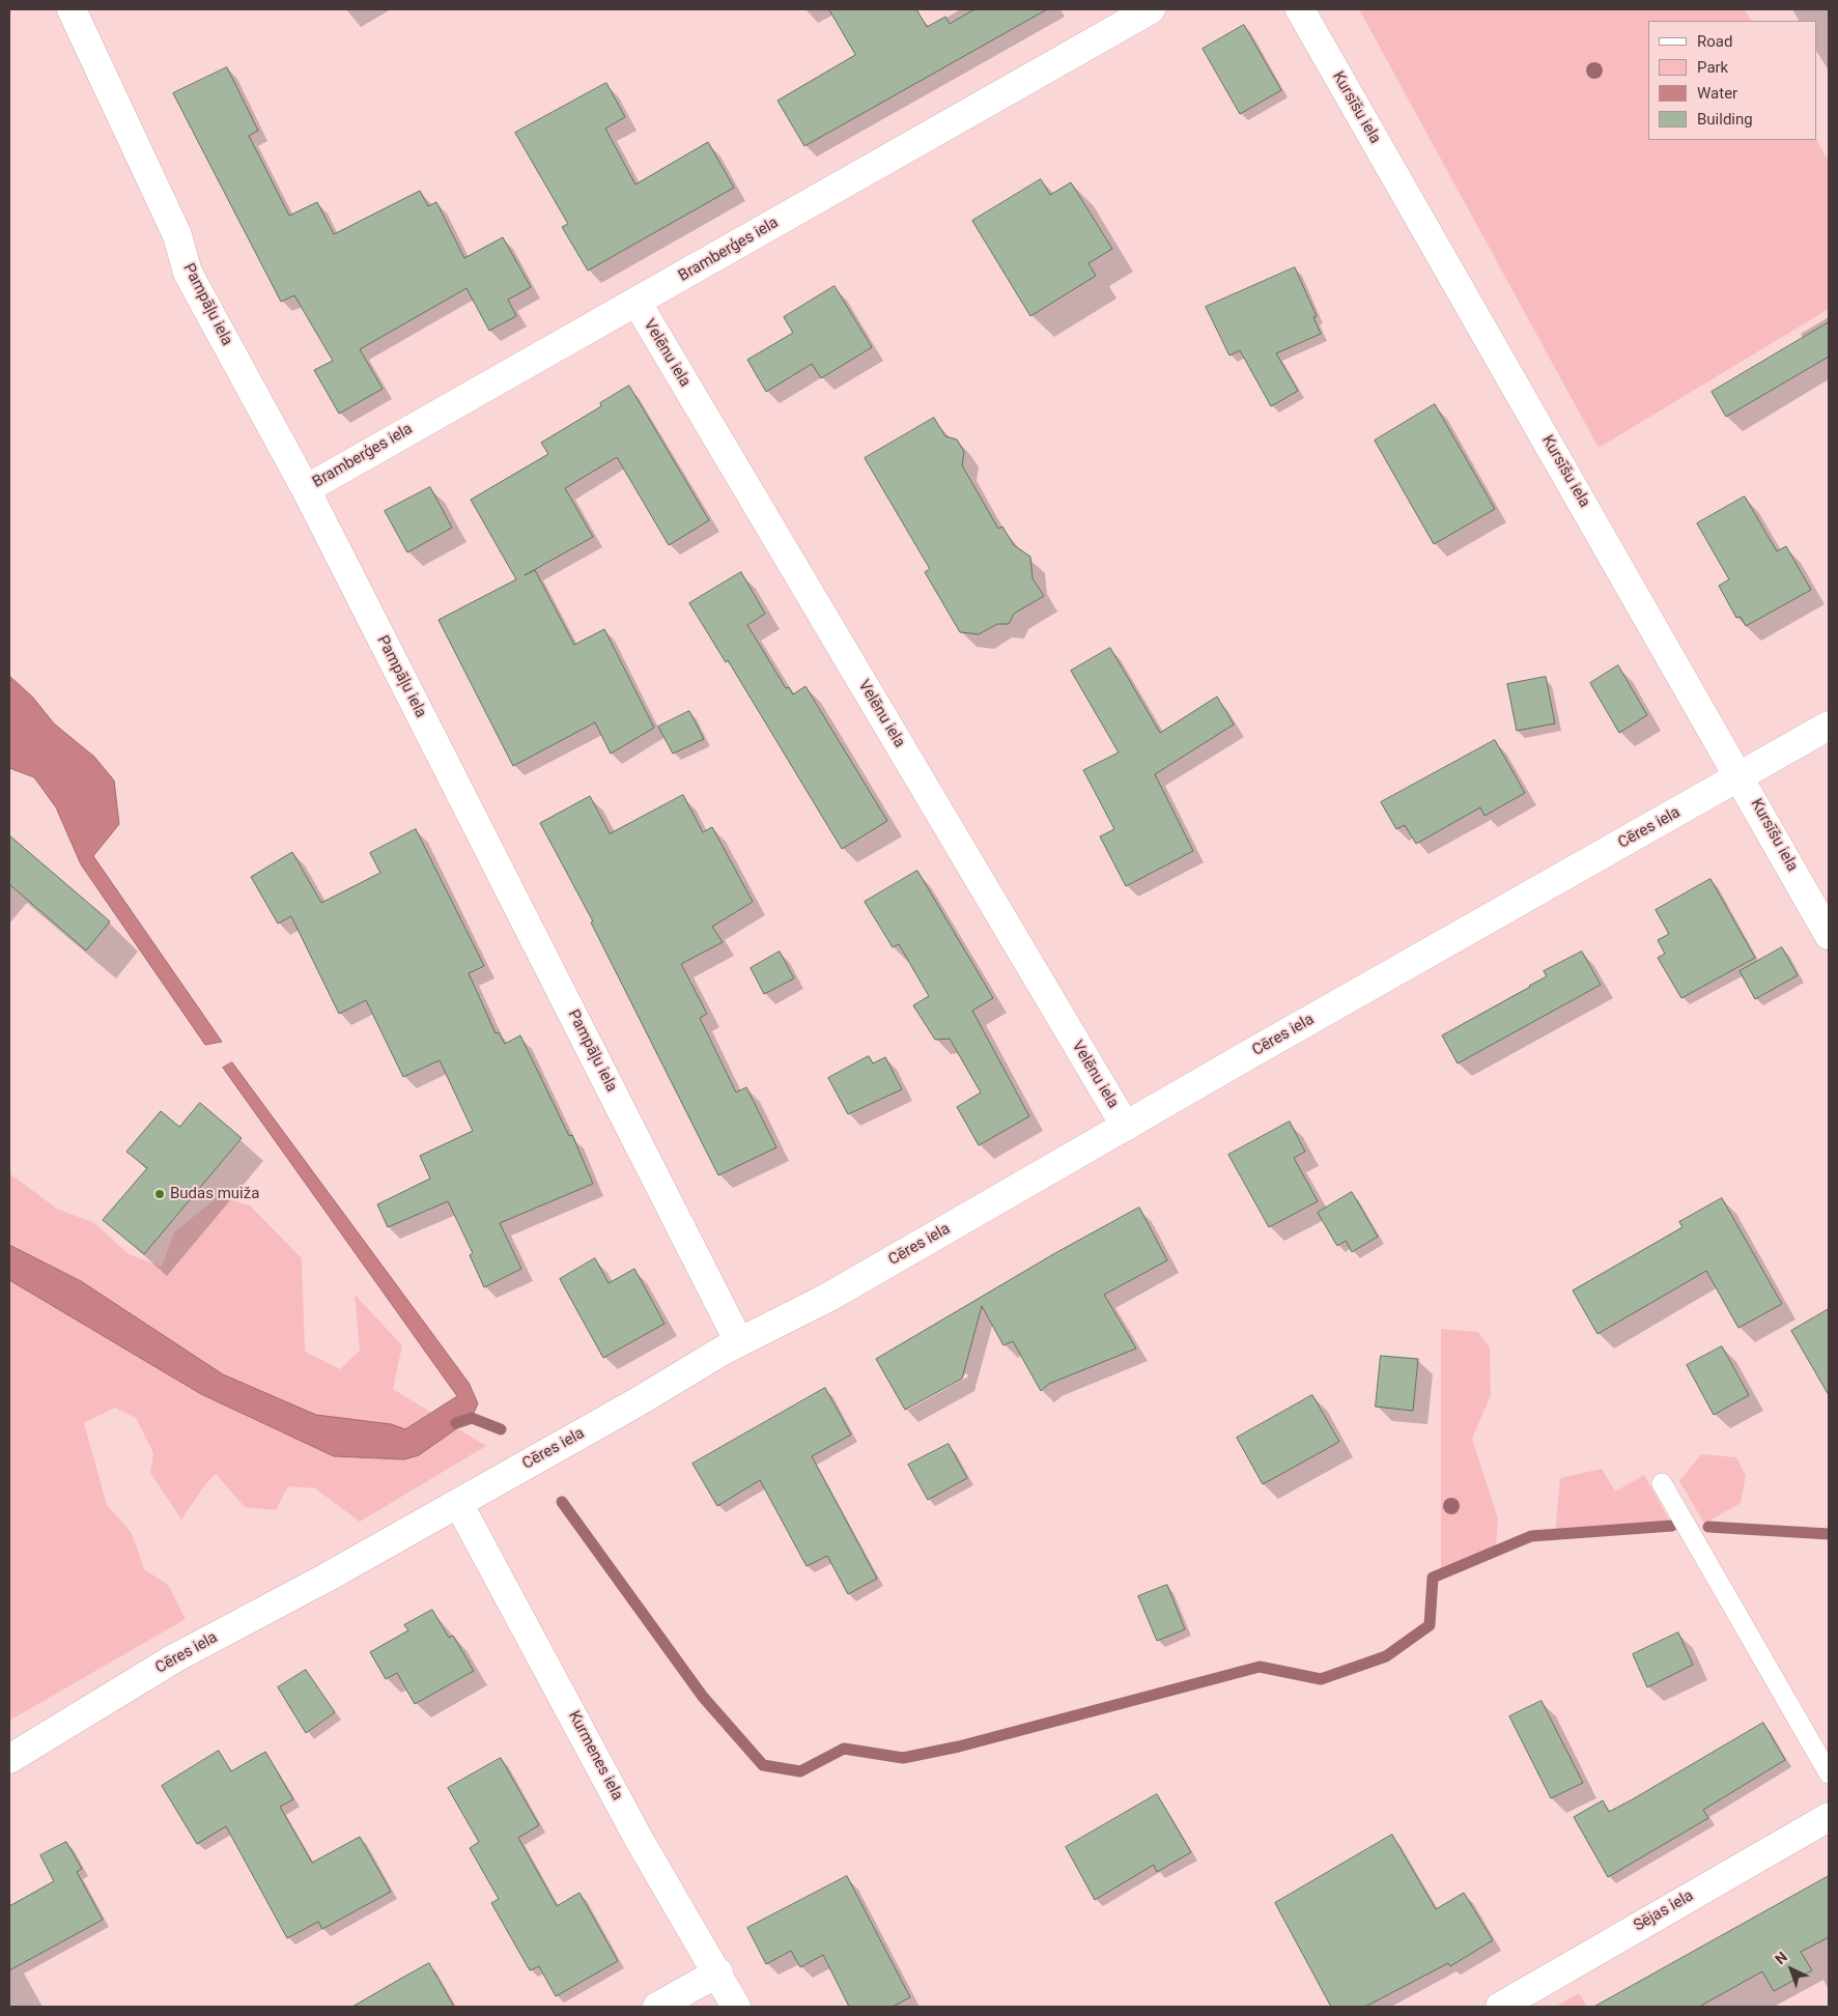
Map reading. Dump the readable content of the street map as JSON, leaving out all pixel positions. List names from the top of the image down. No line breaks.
{"streets":{"street":["Kursīšu iela","Bramberģes iela","Pampāļu iela","Velēnu iela","Cēres iela","Kurmenes iela","Sējas iela"]},"crossings":[["Kursīšu iela","Cēres iela"],["Bramberģes iela","Pampāļu iela"],["Bramberģes iela","Velēnu iela"],["Pampāļu iela","Cēres iela"],["Velēnu iela","Cēres iela"],["Cēres iela","Kurmenes iela"]],"places":["Budas muiža"],"legend":["Road","Park","Water","Building"],"north":"top left"}
